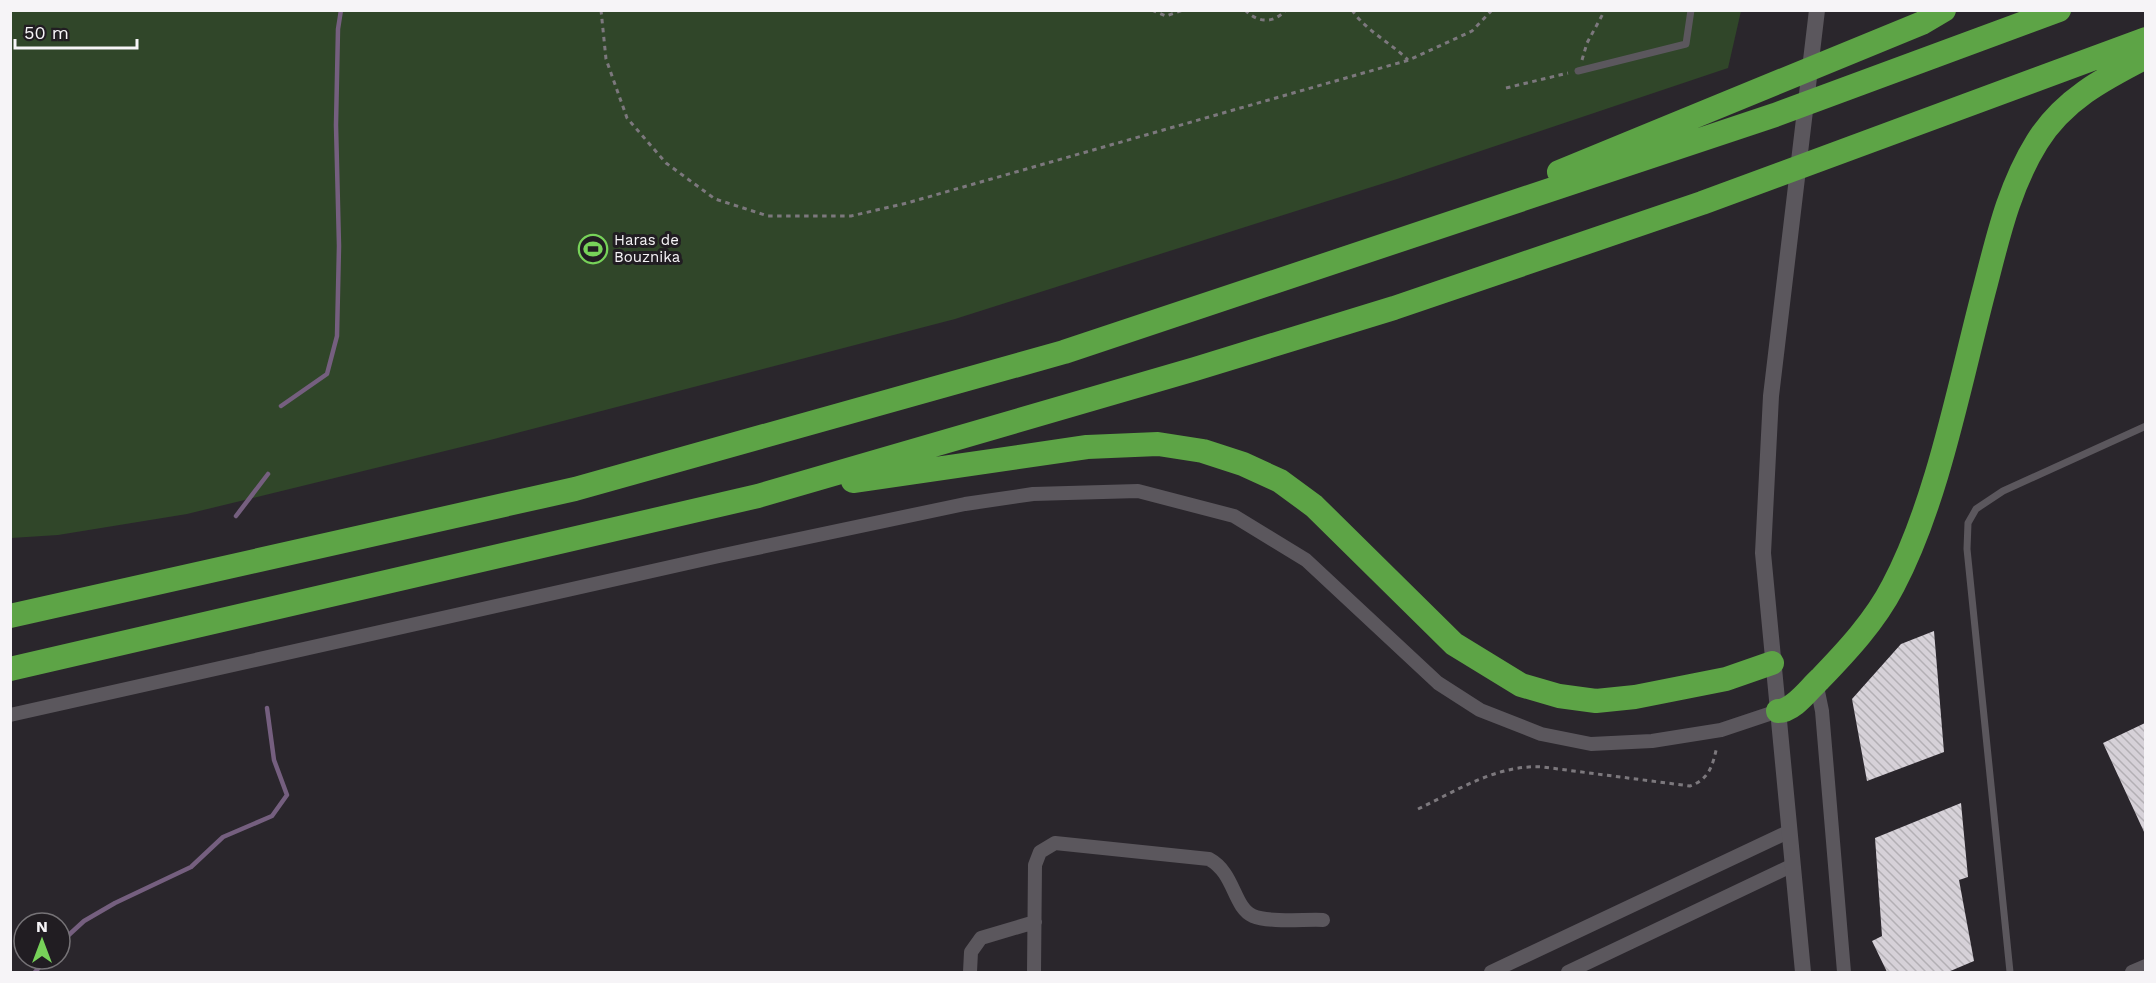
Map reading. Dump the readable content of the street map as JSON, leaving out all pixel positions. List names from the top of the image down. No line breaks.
{"places":{"sports":["Haras de Bouznika"]},"scale_bar":"50 m","north":"top"}
